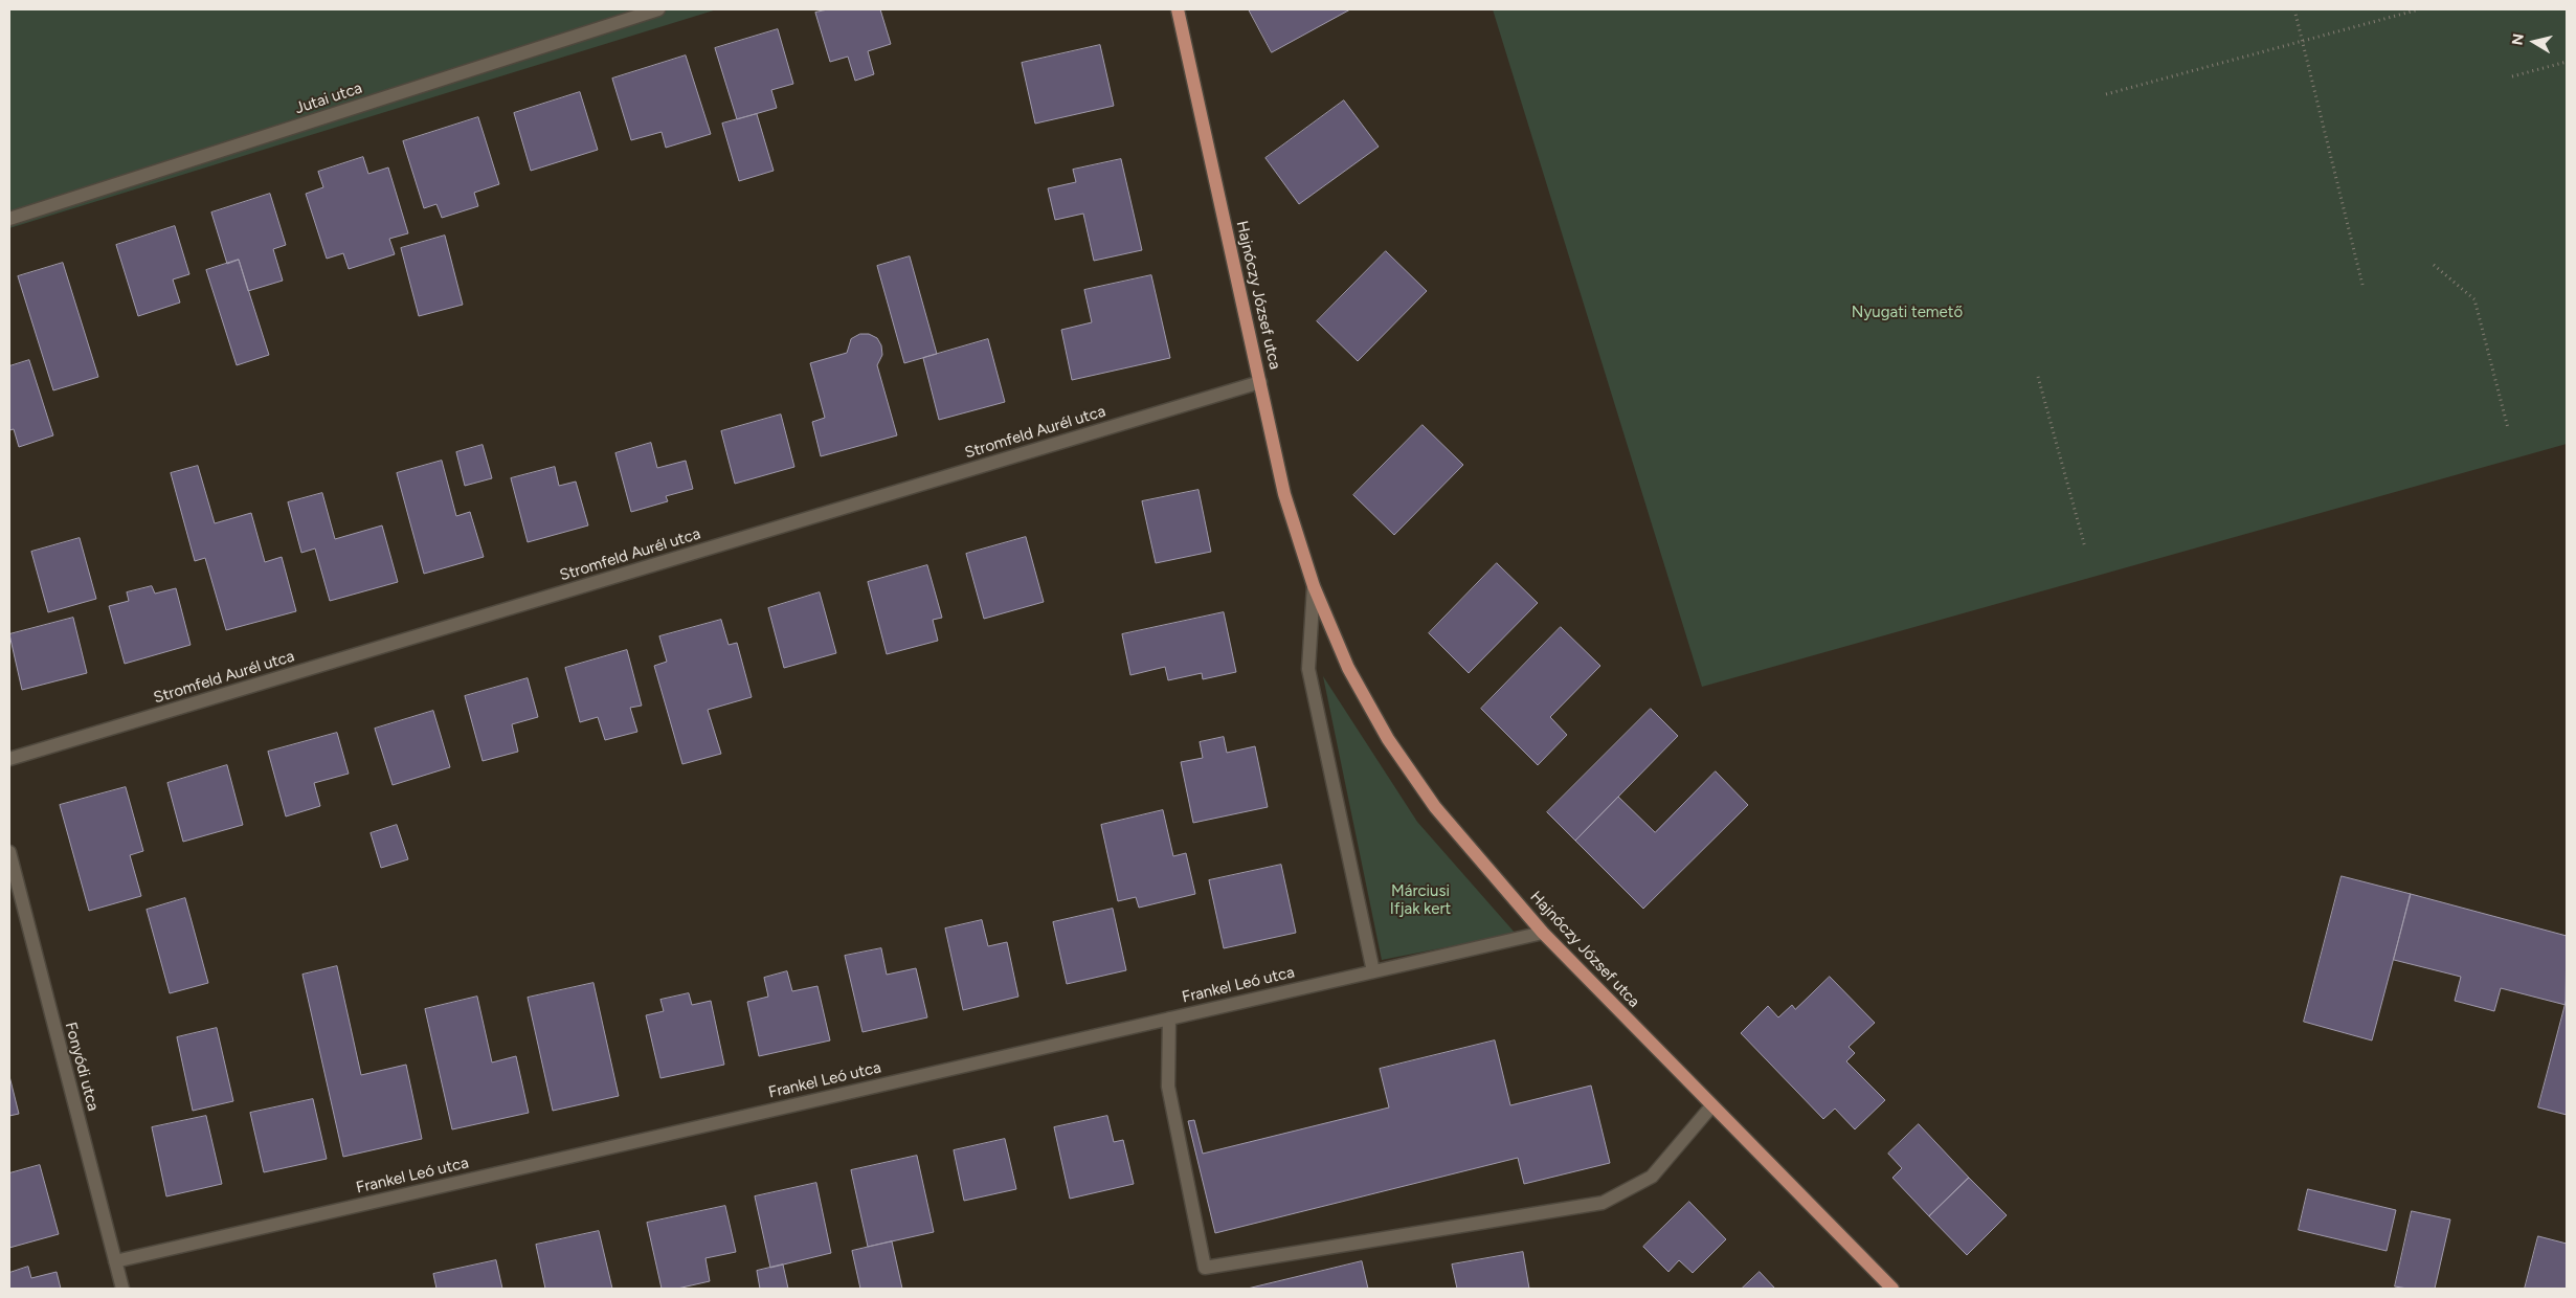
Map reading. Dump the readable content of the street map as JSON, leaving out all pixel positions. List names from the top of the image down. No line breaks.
{"streets":{"main road":["Hajnóczy József utca"],"street":["Jutai utca","Stromfeld Aurél utca","Frankel Leó utca","Fonyódi utca"]},"crossings":[["Hajnóczy József utca","Stromfeld Aurél utca"],["Hajnóczy József utca","Frankel Leó utca"],["Frankel Leó utca","Fonyódi utca"]],"parks":["Nyugati temető","Márciusi Ifjak kert"],"north":"left"}
